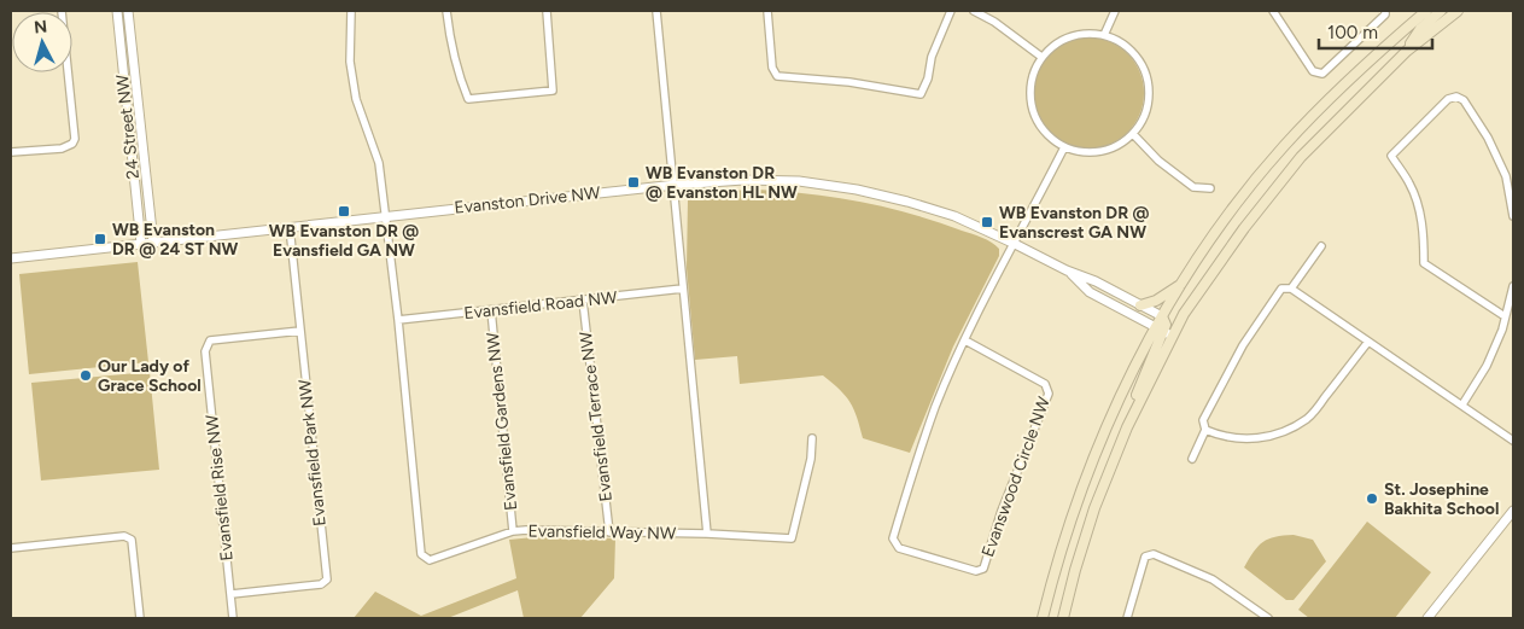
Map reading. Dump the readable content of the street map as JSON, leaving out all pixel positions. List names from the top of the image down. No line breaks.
{"streets":{"street":["24 Street NW","Evanston Drive NW","Evansfield Road NW","Evansfield Terrace NW","Evansfield Gardens NW","Evansfield Park NW","Evanswood Circle NW","Evansfield Rise NW","Evansfield Way NW"]},"crossings":[["24 Street NW","Evanston Drive NW"],["Evanston Drive NW","Evansfield Park NW"],["Evanston Drive NW","Evanswood Circle NW"],["Evanston Drive NW","Evansfield Way NW"],["Evansfield Road NW","Evansfield Terrace NW"],["Evansfield Road NW","Evansfield Gardens NW"],["Evansfield Road NW","Evansfield Way NW"],["Evansfield Terrace NW","Evansfield Way NW"],["Evansfield Gardens NW","Evansfield Way NW"],["Evansfield Park NW","Evansfield Rise NW"]],"places":{"transit":["WB Evanston DR @ Evanston HL NW","WB Evanston DR @ Evansfield GA NW","WB Evanston DR @ Evanscrest GA NW","WB Evanston DR @ 24 ST NW"],"other":["Our Lady of Grace School","St. Josephine Bakhita School"]},"scale_bar":"100 m","north":"top"}
